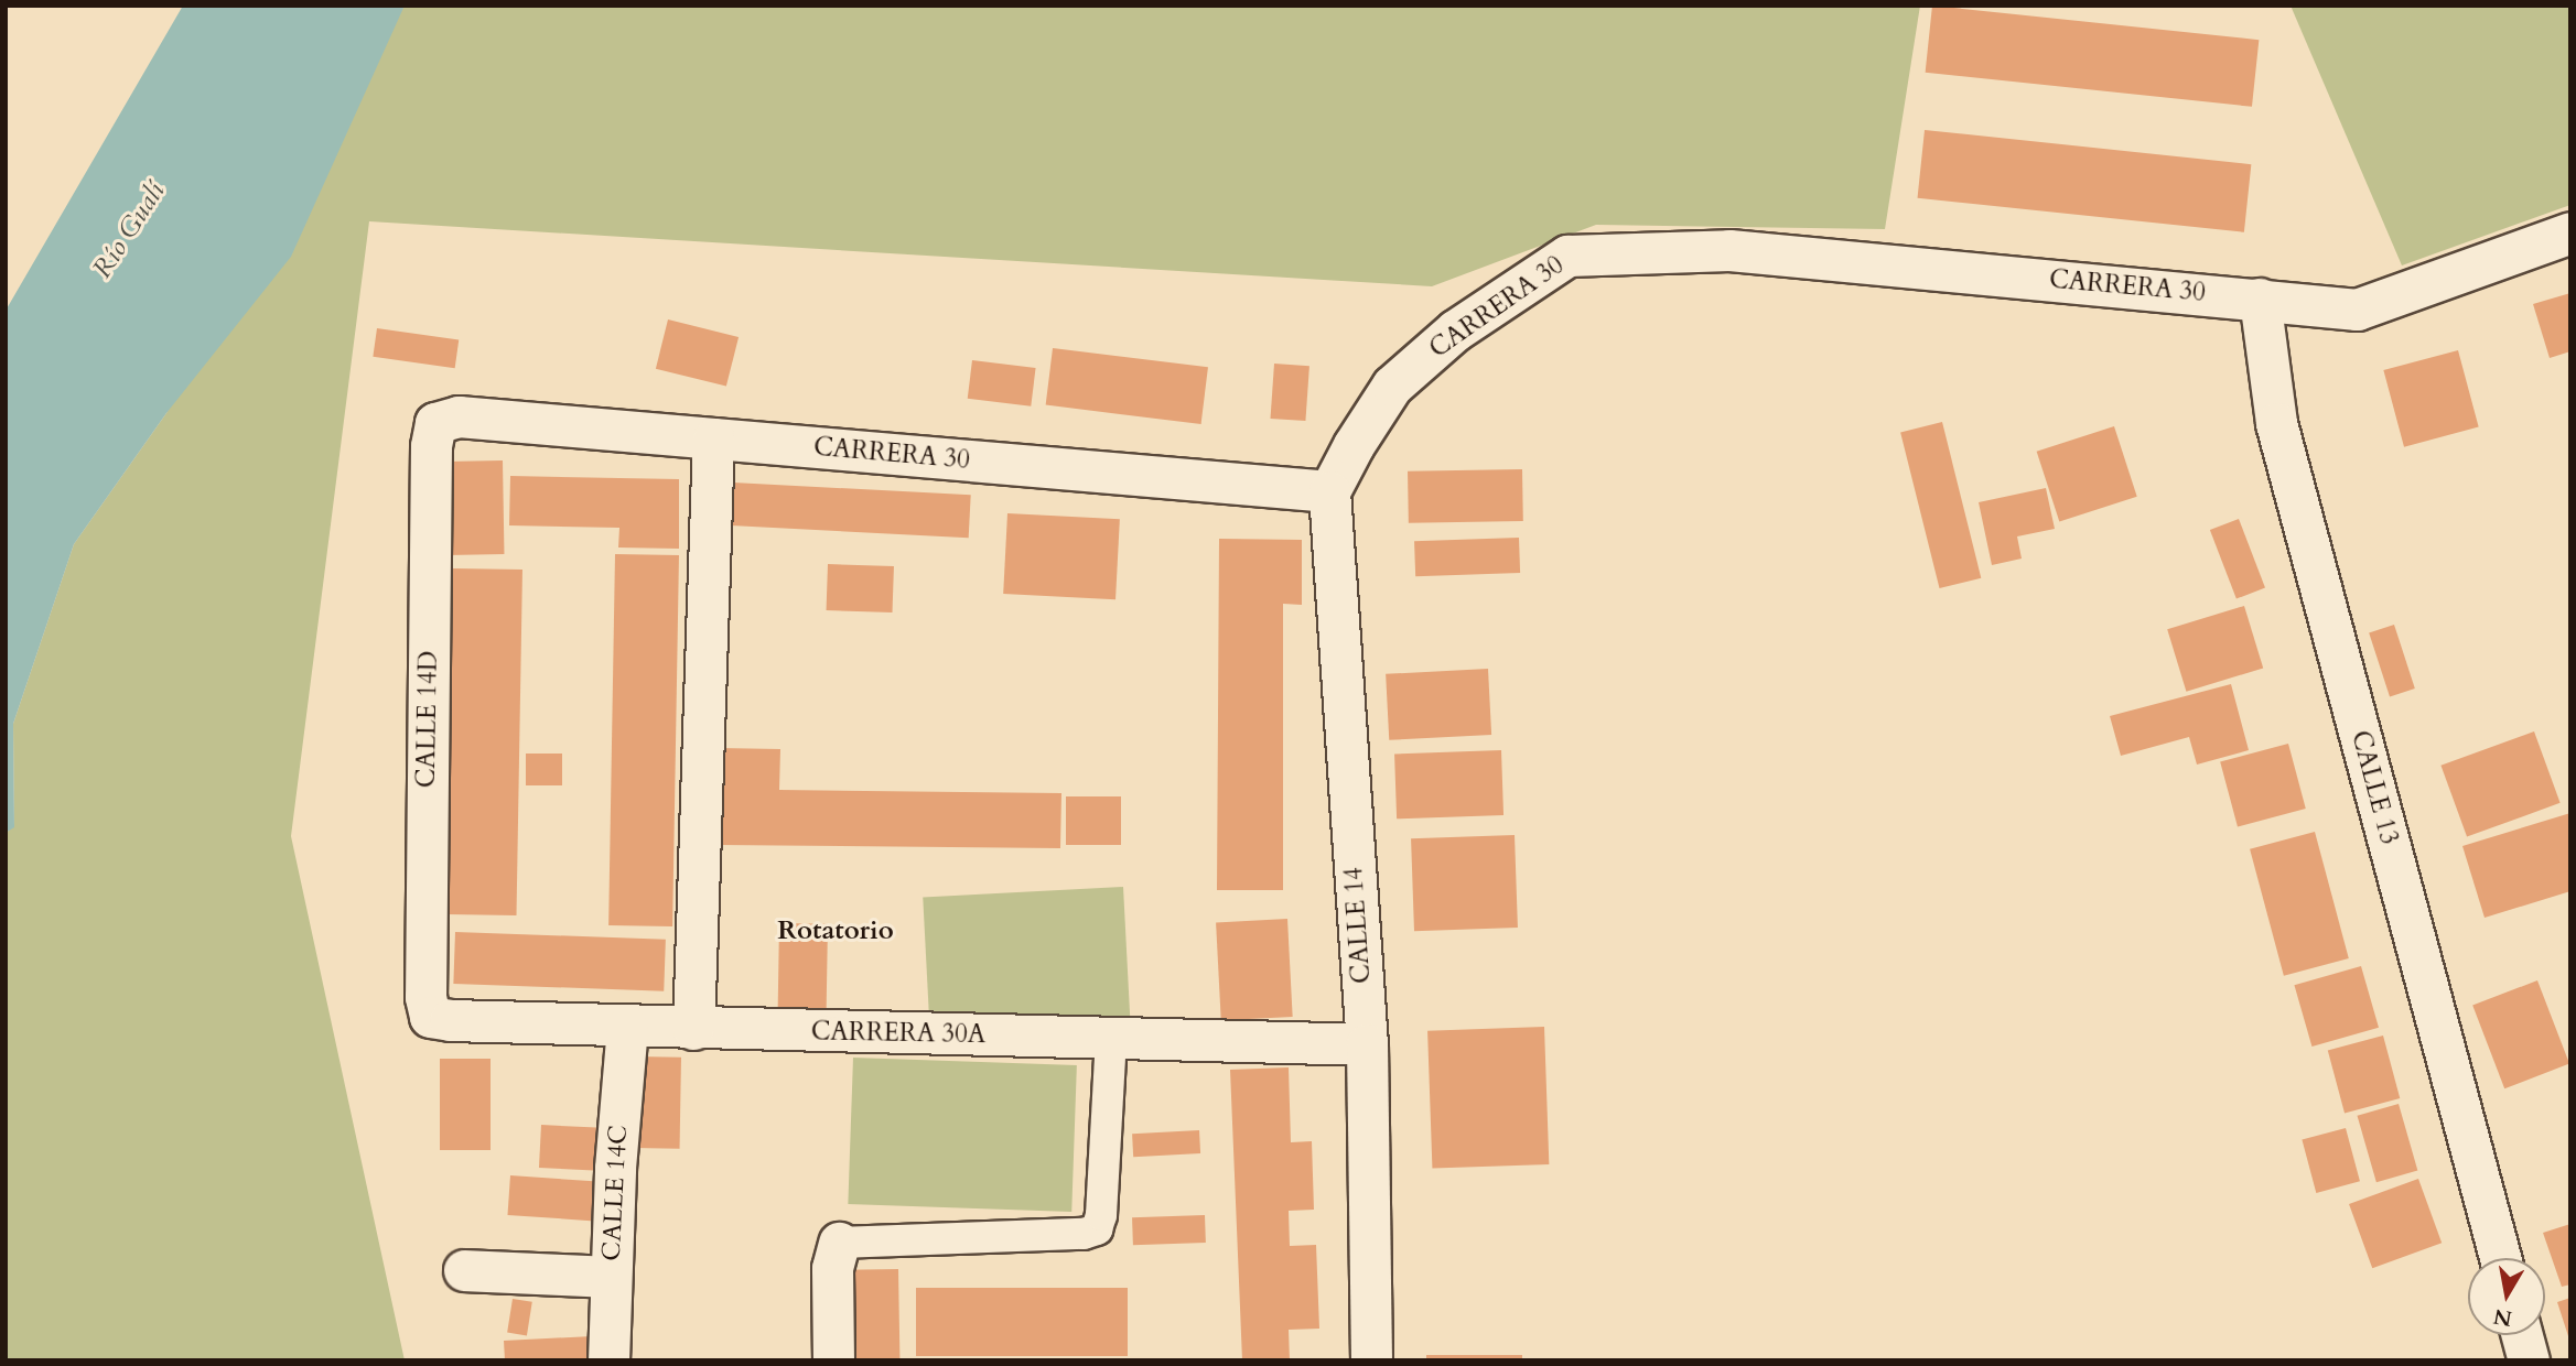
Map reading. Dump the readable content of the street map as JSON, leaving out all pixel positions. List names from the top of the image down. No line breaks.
{"streets":{"street":["CARRERA 30","CALLE 14D","CALLE 13","CALLE 14","CARRERA 30A","CALLE 14C"]},"crossings":[["CARRERA 30","CALLE 14D"],["CARRERA 30","CALLE 13"],["CARRERA 30","CALLE 14"],["CALLE 14D","CARRERA 30A"],["CALLE 14","CARRERA 30A"],["CARRERA 30A","CALLE 14C"]],"districts":["Rotatorio"],"water":["Río Gualí"],"north":"bottom"}
